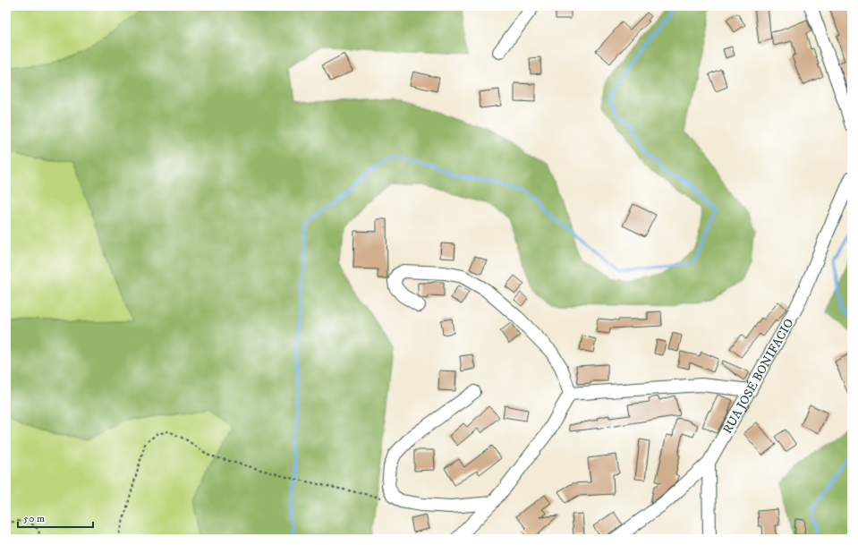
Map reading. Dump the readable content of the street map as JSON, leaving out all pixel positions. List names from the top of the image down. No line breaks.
{"streets":{"street":["RUA JOSÉ BONIFACIO"]},"scale_bar":"50 m"}
